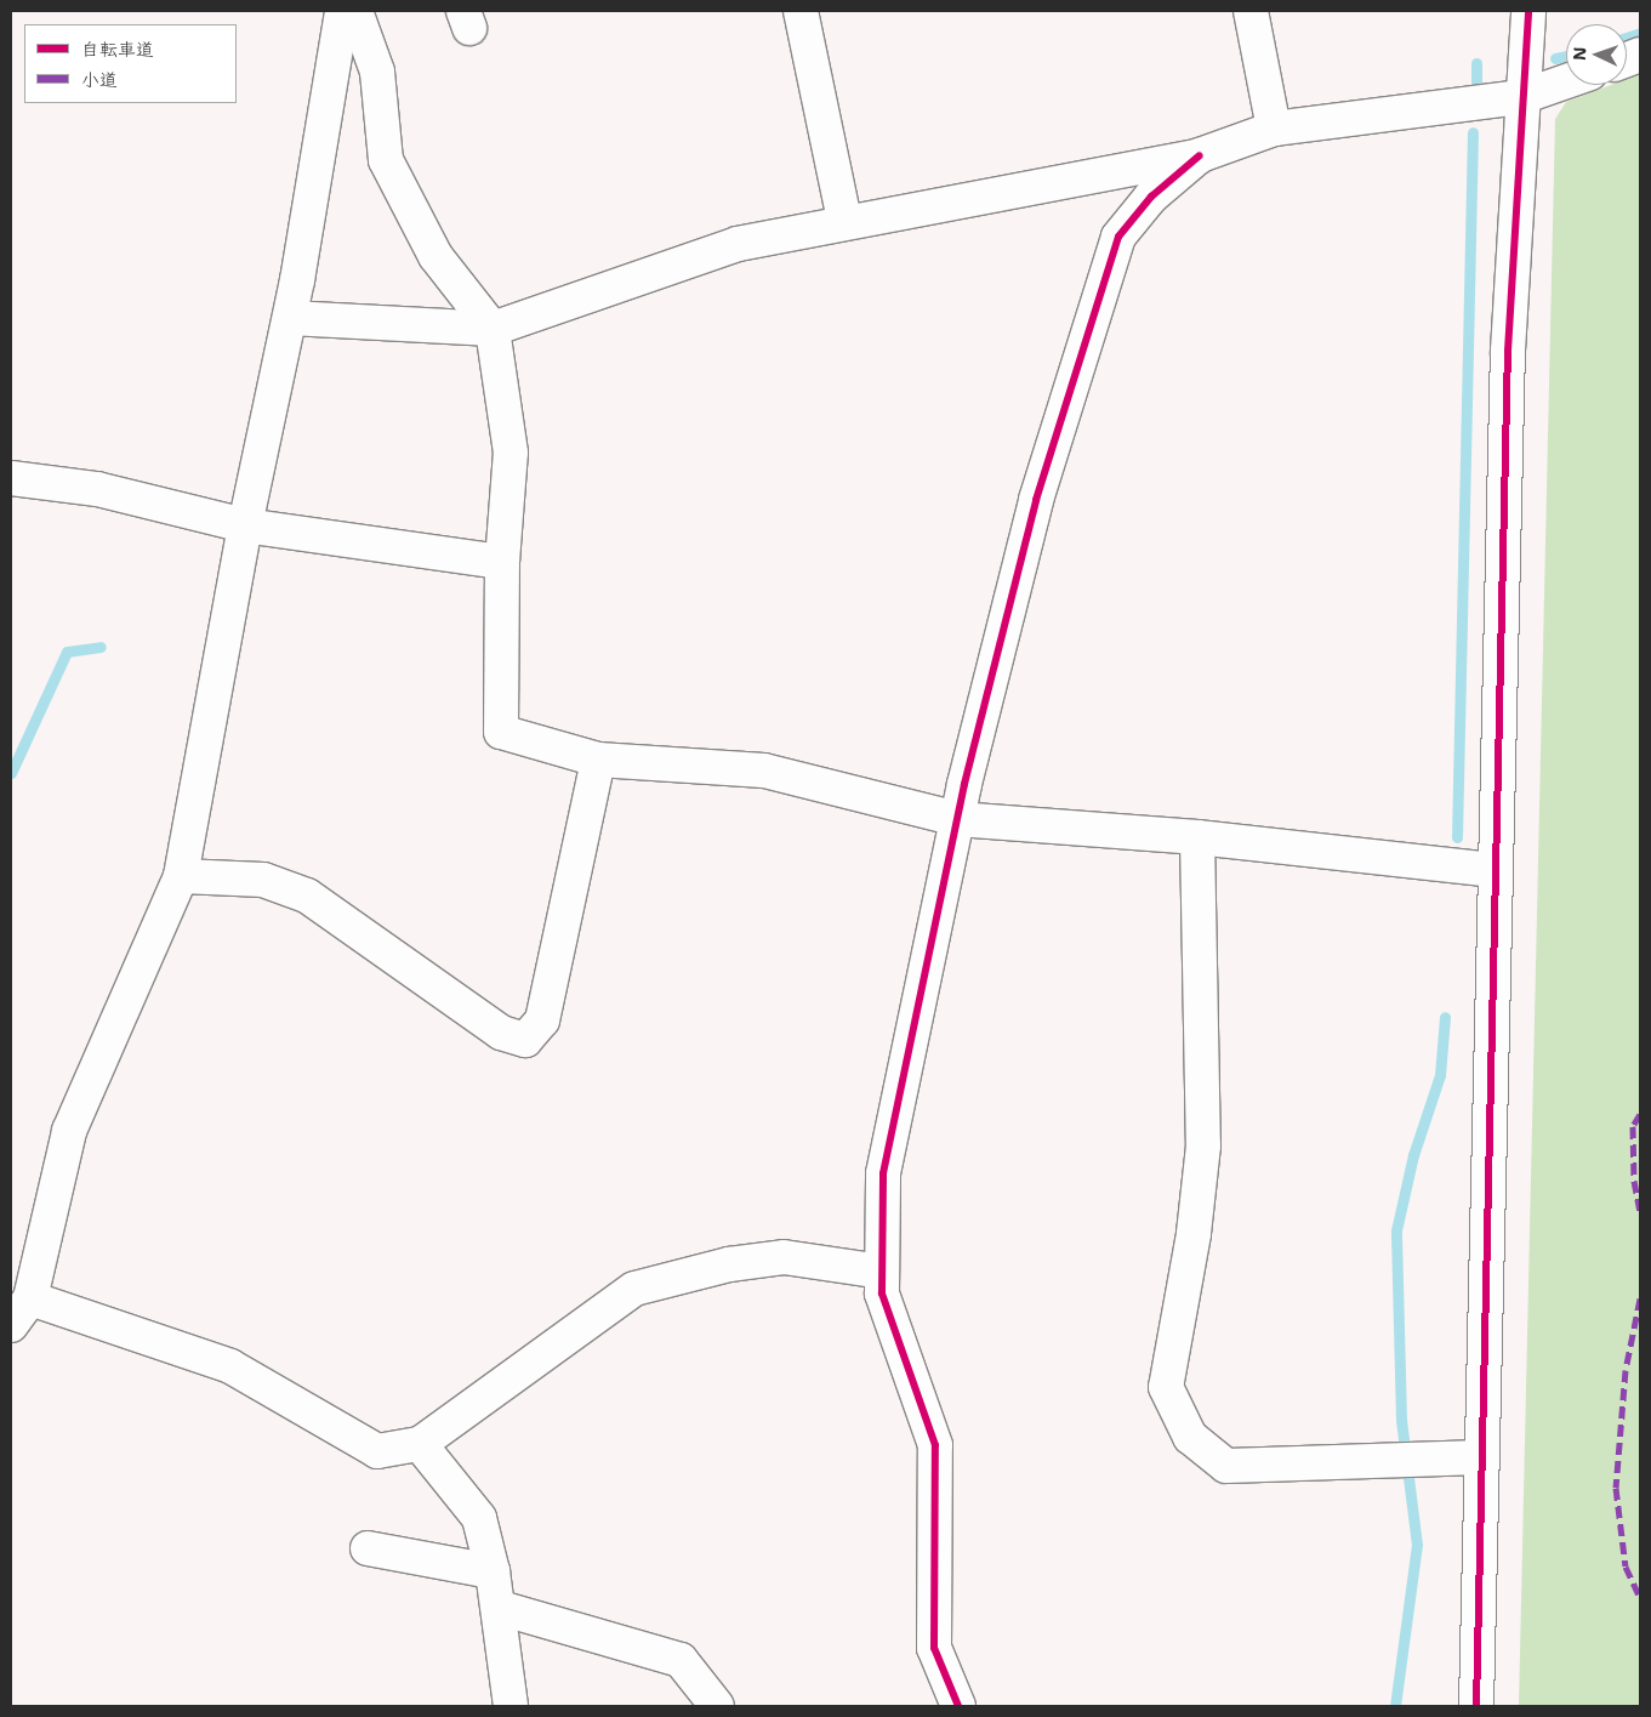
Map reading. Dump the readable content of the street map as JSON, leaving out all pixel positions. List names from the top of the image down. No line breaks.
{"legend":["自転車道","小道"],"north":"left"}
